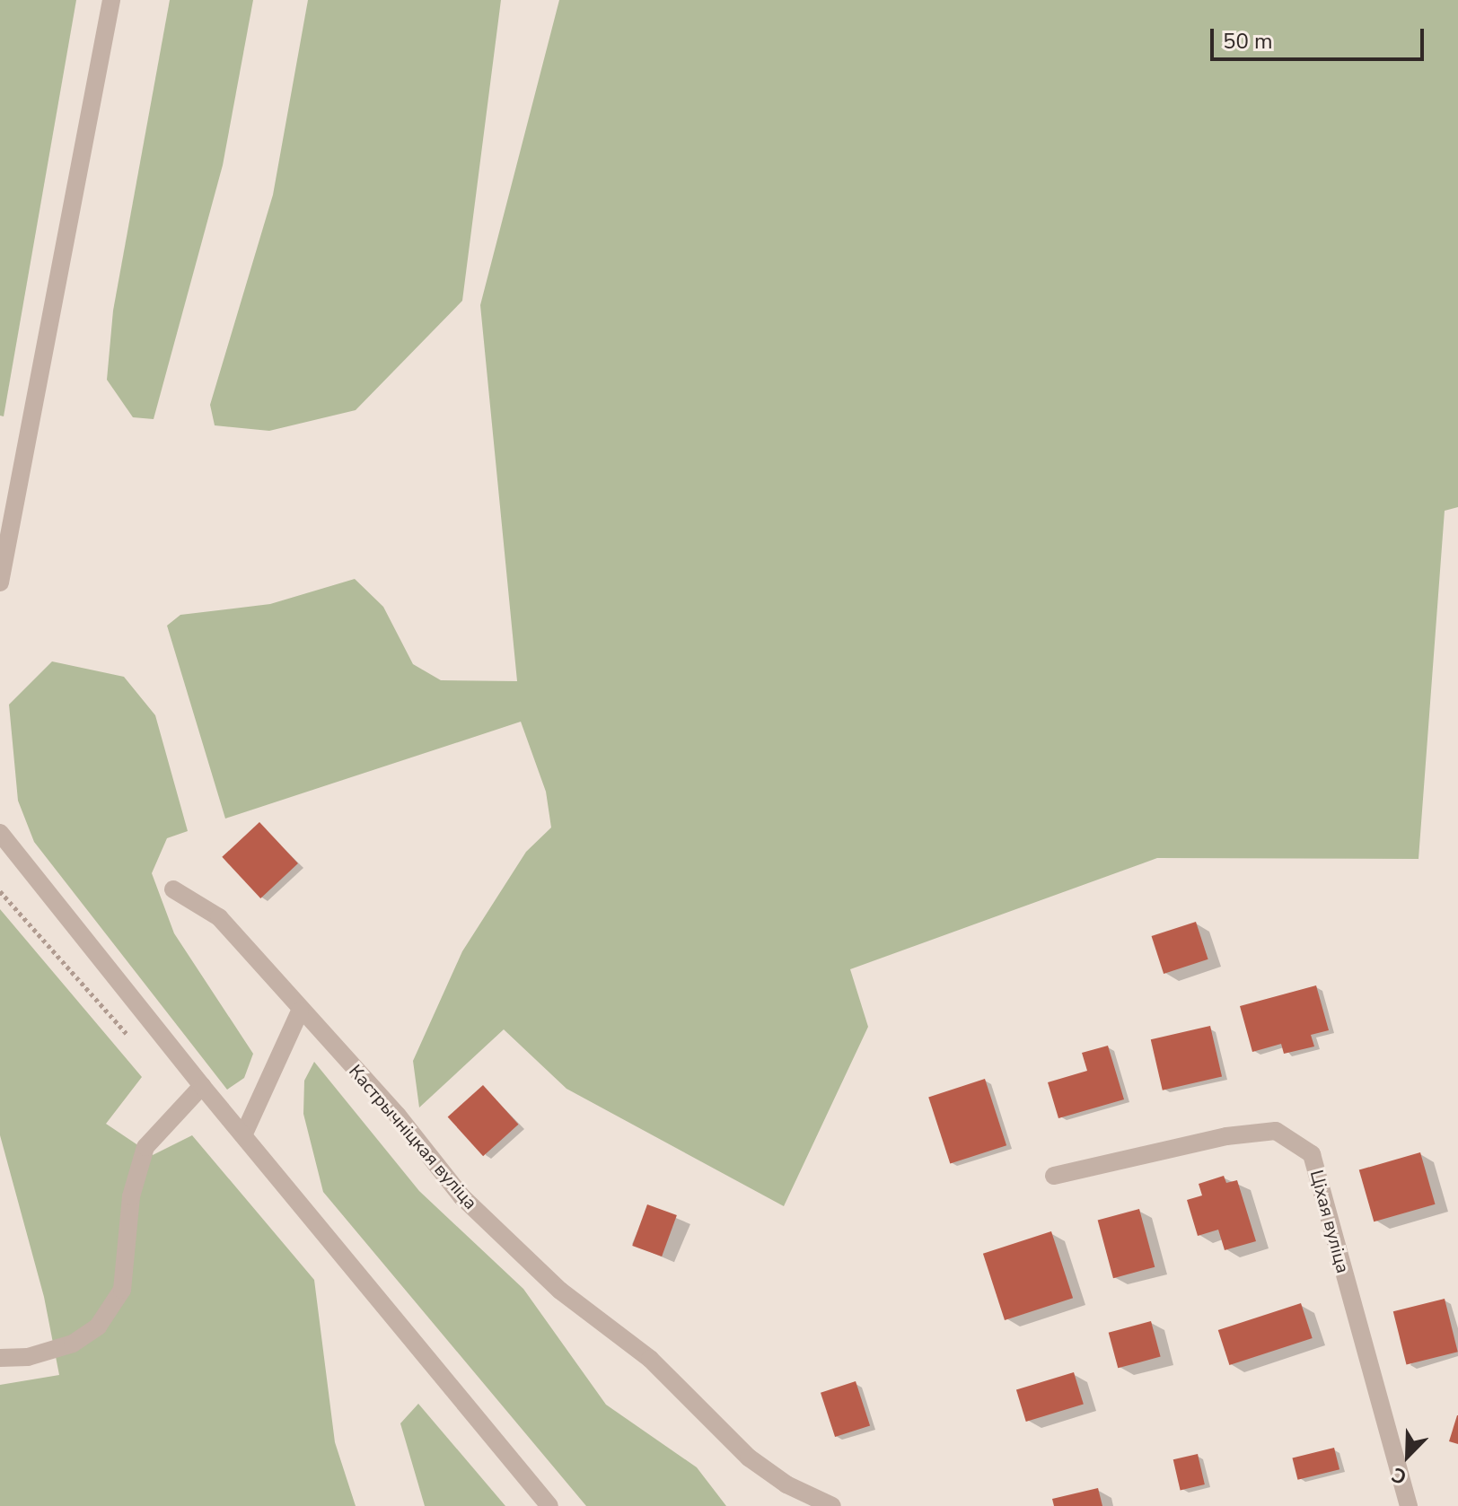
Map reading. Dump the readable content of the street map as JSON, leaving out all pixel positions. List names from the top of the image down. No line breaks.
{"streets":{"street":["Кастрычніцкая вуліца","Ціхая вуліца"]},"scale_bar":"50 m","north":"bottom left"}
